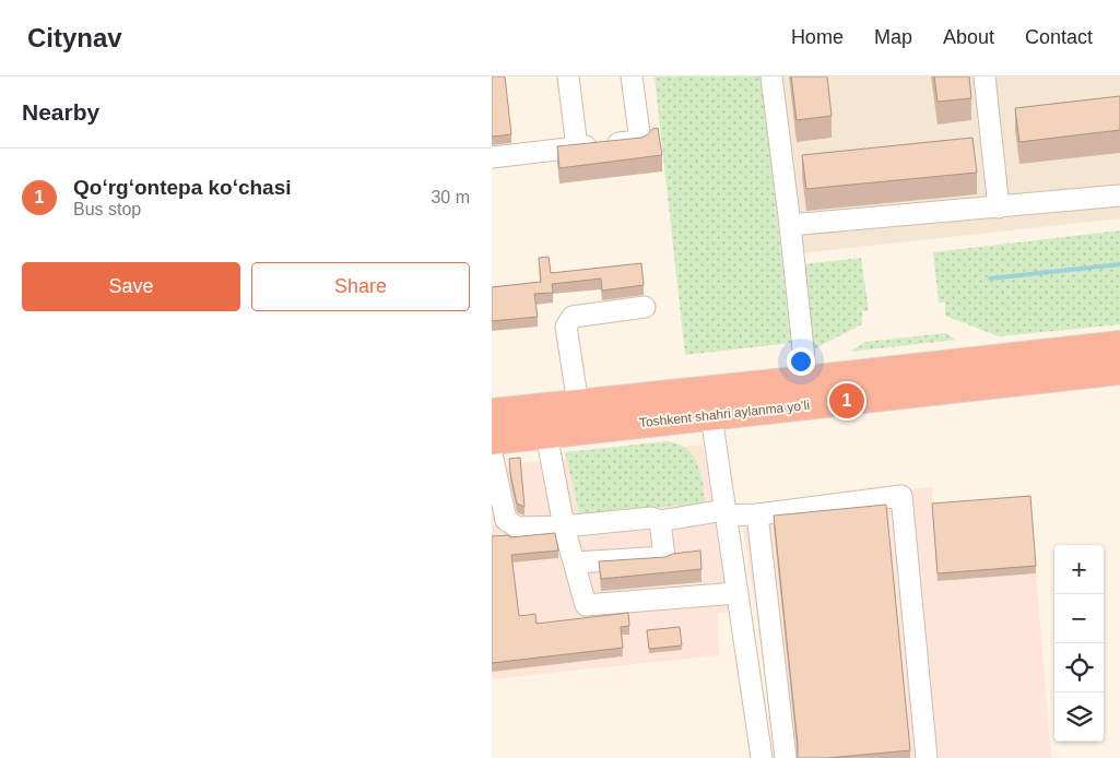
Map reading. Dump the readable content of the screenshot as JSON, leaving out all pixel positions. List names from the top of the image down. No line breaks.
{"streets":{"highway":["Toshkent shahri aylanma yoʻli"]},"page":{"header":"Citynav","nav":["Home","Map","About","Contact"],"heading":"Nearby","list":[{"mark":"1","name":"Qoʻrgʻontepa koʻchasi","note":"Bus stop","value":"30 m"}],"buttons":["Save","Share"],"pins":"1","map_buttons":["+","−"]}}
